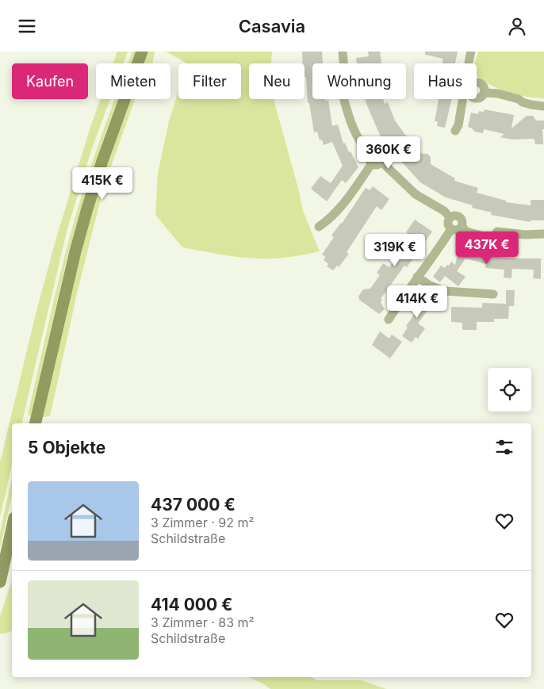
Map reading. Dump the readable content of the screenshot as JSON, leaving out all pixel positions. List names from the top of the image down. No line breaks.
{"page":{"header":"Casavia","chip":["Kaufen","Mieten","Filter","Neu","Wohnung","Haus"],"price":["360K €","415K €","437K €","319K €","414K €"],"heading":"5 Objekte","list":[{"name":"437 000 €","note":"3 Zimmer · 92 m² · Schildstraße"},{"name":"414 000 €","note":"3 Zimmer · 83 m² · Schildstraße"}]}}
